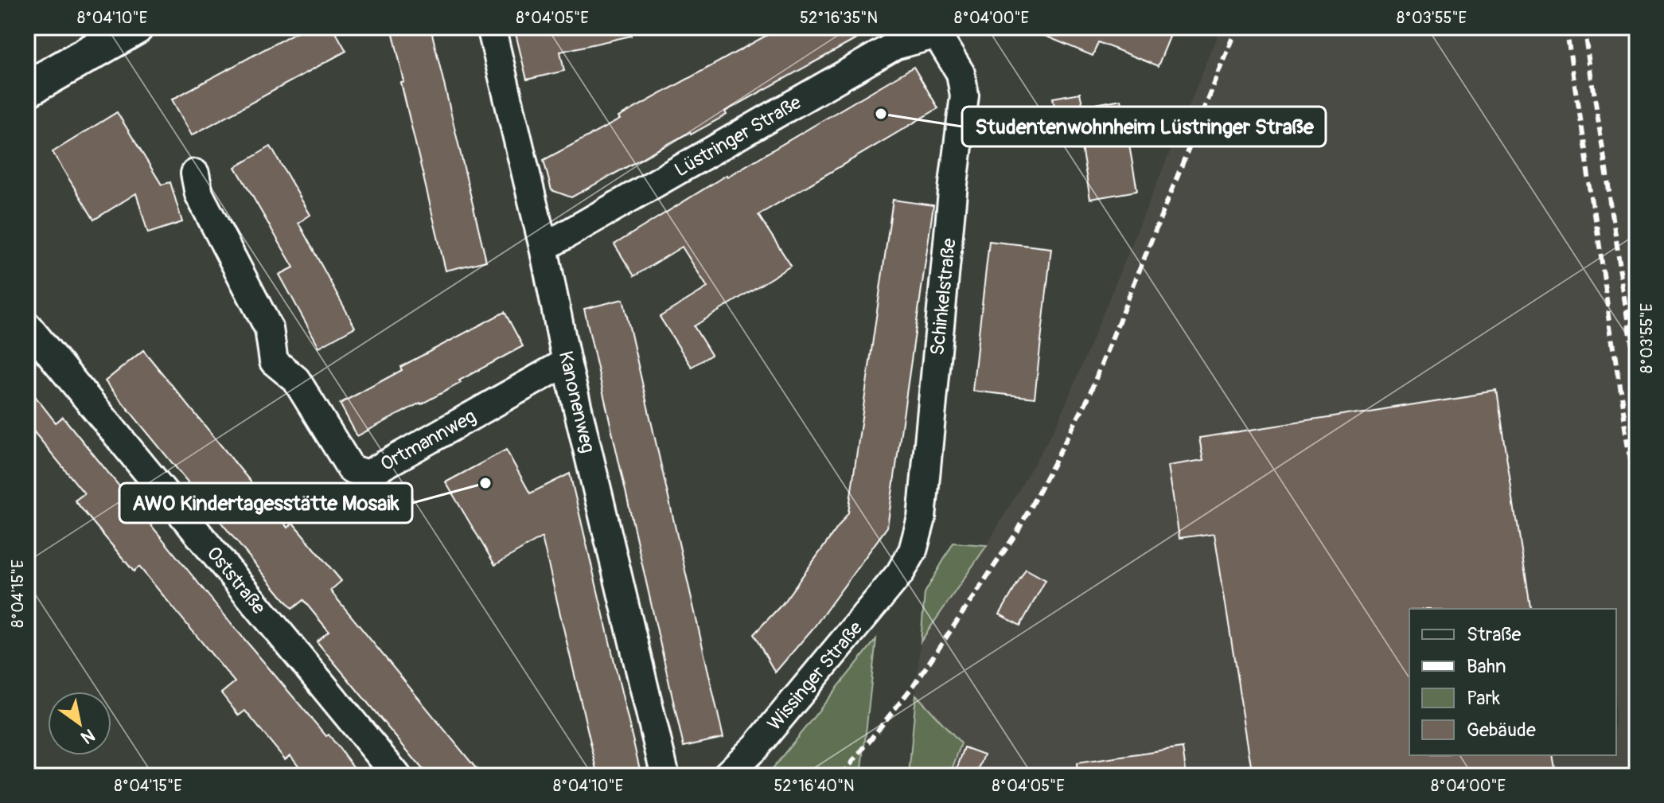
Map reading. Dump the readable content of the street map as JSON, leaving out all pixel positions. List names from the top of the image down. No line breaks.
{"streets":{"street":["Lüstringer Straße","Schinkelstraße","Kanonenweg","Ortmannweg","Oststraße","Wissinger Straße"]},"crossings":[["Lüstringer Straße","Schinkelstraße"],["Lüstringer Straße","Kanonenweg"],["Schinkelstraße","Wissinger Straße"],["Kanonenweg","Ortmannweg"]],"places":["Studentenwohnheim Lüstringer Straße","AWO Kindertagesstätte Mosaik"],"legend":["Straße","Bahn","Park","Gebäude"],"north":"bottom right","coordinates":["8°04'10\"E","8°04'05\"E","52°16'35\"N","8°04'00\"E","8°03'55\"E","8°04'15\"E","52°16'40\"N"]}
